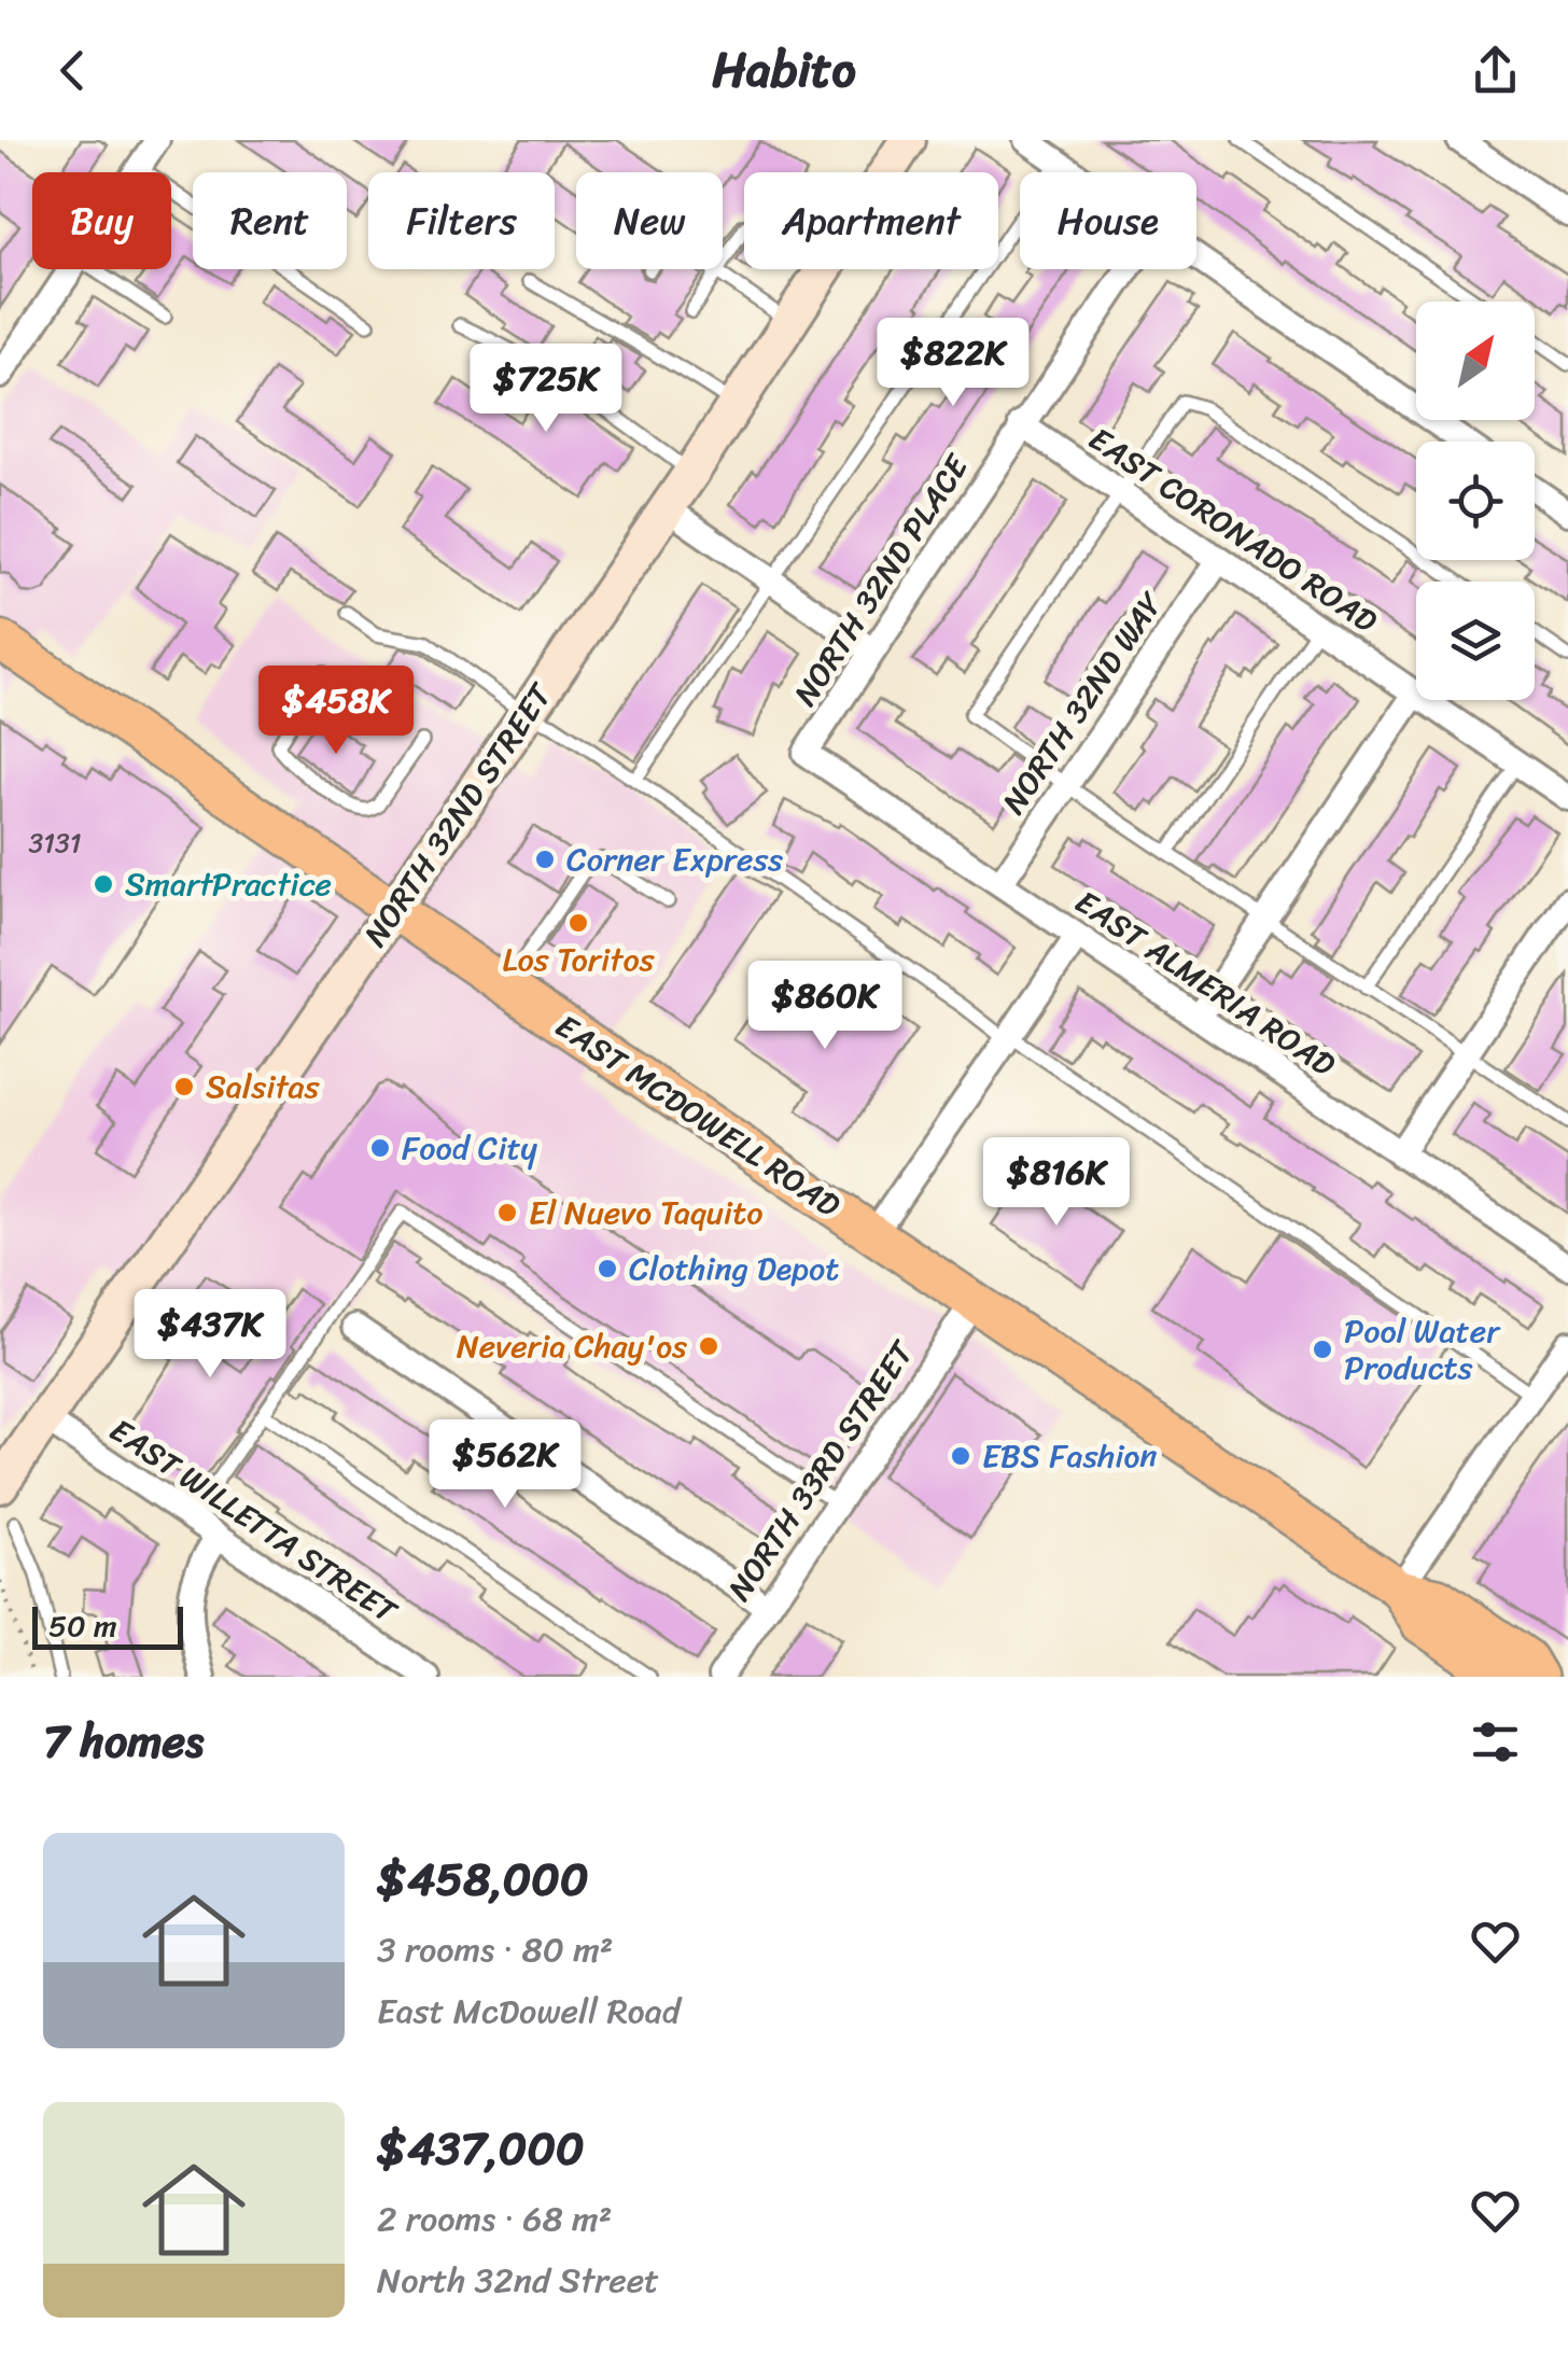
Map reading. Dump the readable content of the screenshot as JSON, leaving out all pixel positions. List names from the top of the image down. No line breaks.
{"streets":{"main road":["NORTH 32ND STREET","EAST MCDOWELL ROAD"],"street":["EAST CORONADO ROAD","NORTH 32ND PLACE","NORTH 32ND WAY","EAST ALMERIA ROAD","NORTH 33RD STREET","EAST WILLETTA STREET"]},"crossings":[["EAST CORONADO ROAD","NORTH 32ND PLACE"],["EAST CORONADO ROAD","NORTH 32ND WAY"],["NORTH 32ND PLACE","EAST ALMERIA ROAD"],["NORTH 32ND WAY","EAST ALMERIA ROAD"],["NORTH 32ND STREET","EAST MCDOWELL ROAD"],["NORTH 32ND STREET","EAST WILLETTA STREET"],["EAST MCDOWELL ROAD","NORTH 33RD STREET"]],"places":["Corner Express","SmartPractice","Los Toritos","Salsitas","Food City","El Nuevo Taquito","Clothing Depot","Neveria Chay'os","Pool Water Products","EBS Fashion"],"house_numbers":["3131"],"scale_bar":"50 m","north":"top right","page":{"header":"Habito","chip":["Buy","Rent","Filters","New","Apartment","House"],"price":["$822K","$725K","$458K","$860K","$816K","$437K","$562K"],"scale":"50 m","heading":"7 homes","list":[{"name":"$458,000","note":"3 rooms · 80 m² · East McDowell Road"},{"name":"$437,000","note":"2 rooms · 68 m² · North 32nd Street"}]}}
